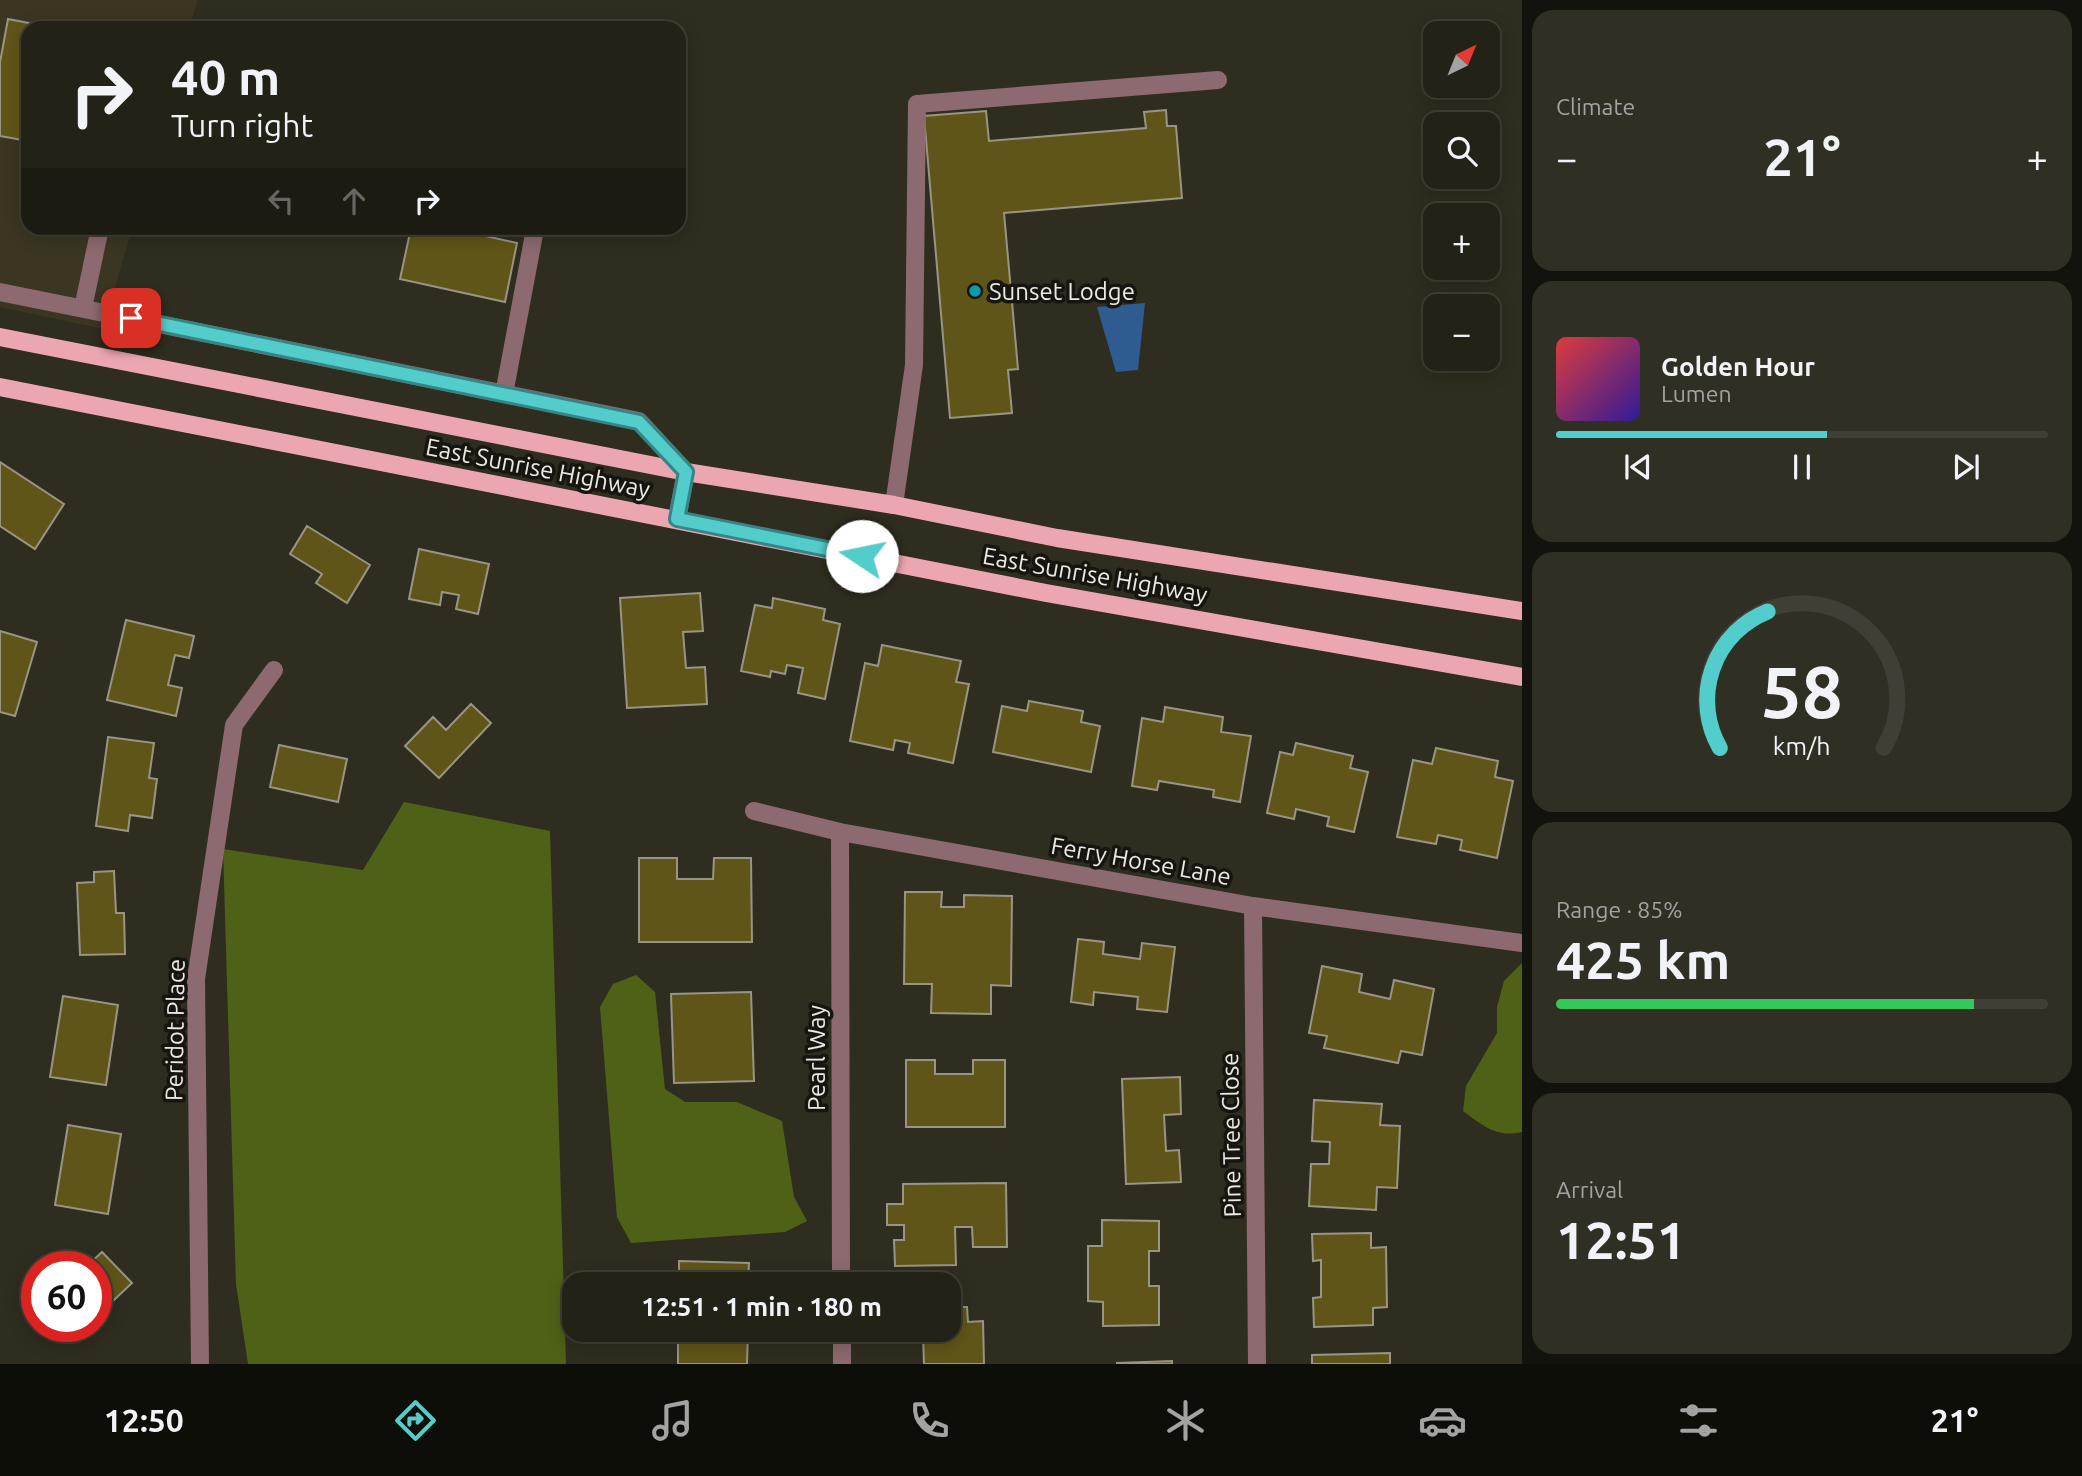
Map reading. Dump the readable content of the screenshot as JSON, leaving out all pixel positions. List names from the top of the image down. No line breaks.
{"streets":{"main road":["East Sunrise Highway"],"street":["Ferry Horse Lane","Peridot Place","Pearl Way","Pine Tree Close"]},"crossings":[["Ferry Horse Lane","Pearl Way"],["Ferry Horse Lane","Pine Tree Close"]],"places":["Sunset Lodge"],"north":"top right","page":{"tile":["Climate",["Range · 85%","425 km"],["Arrival","12:51"]],"map_buttons":["+","−"],"turn":["40 m","Turn right"],"heat":["−","21°","+"],"song":["Golden Hour","Lumen"],"limit":"60","trip":"12:51 · 1 min · 180 m","tabs":["12:50","21°"],"gauge":["58","km/h"]}}
